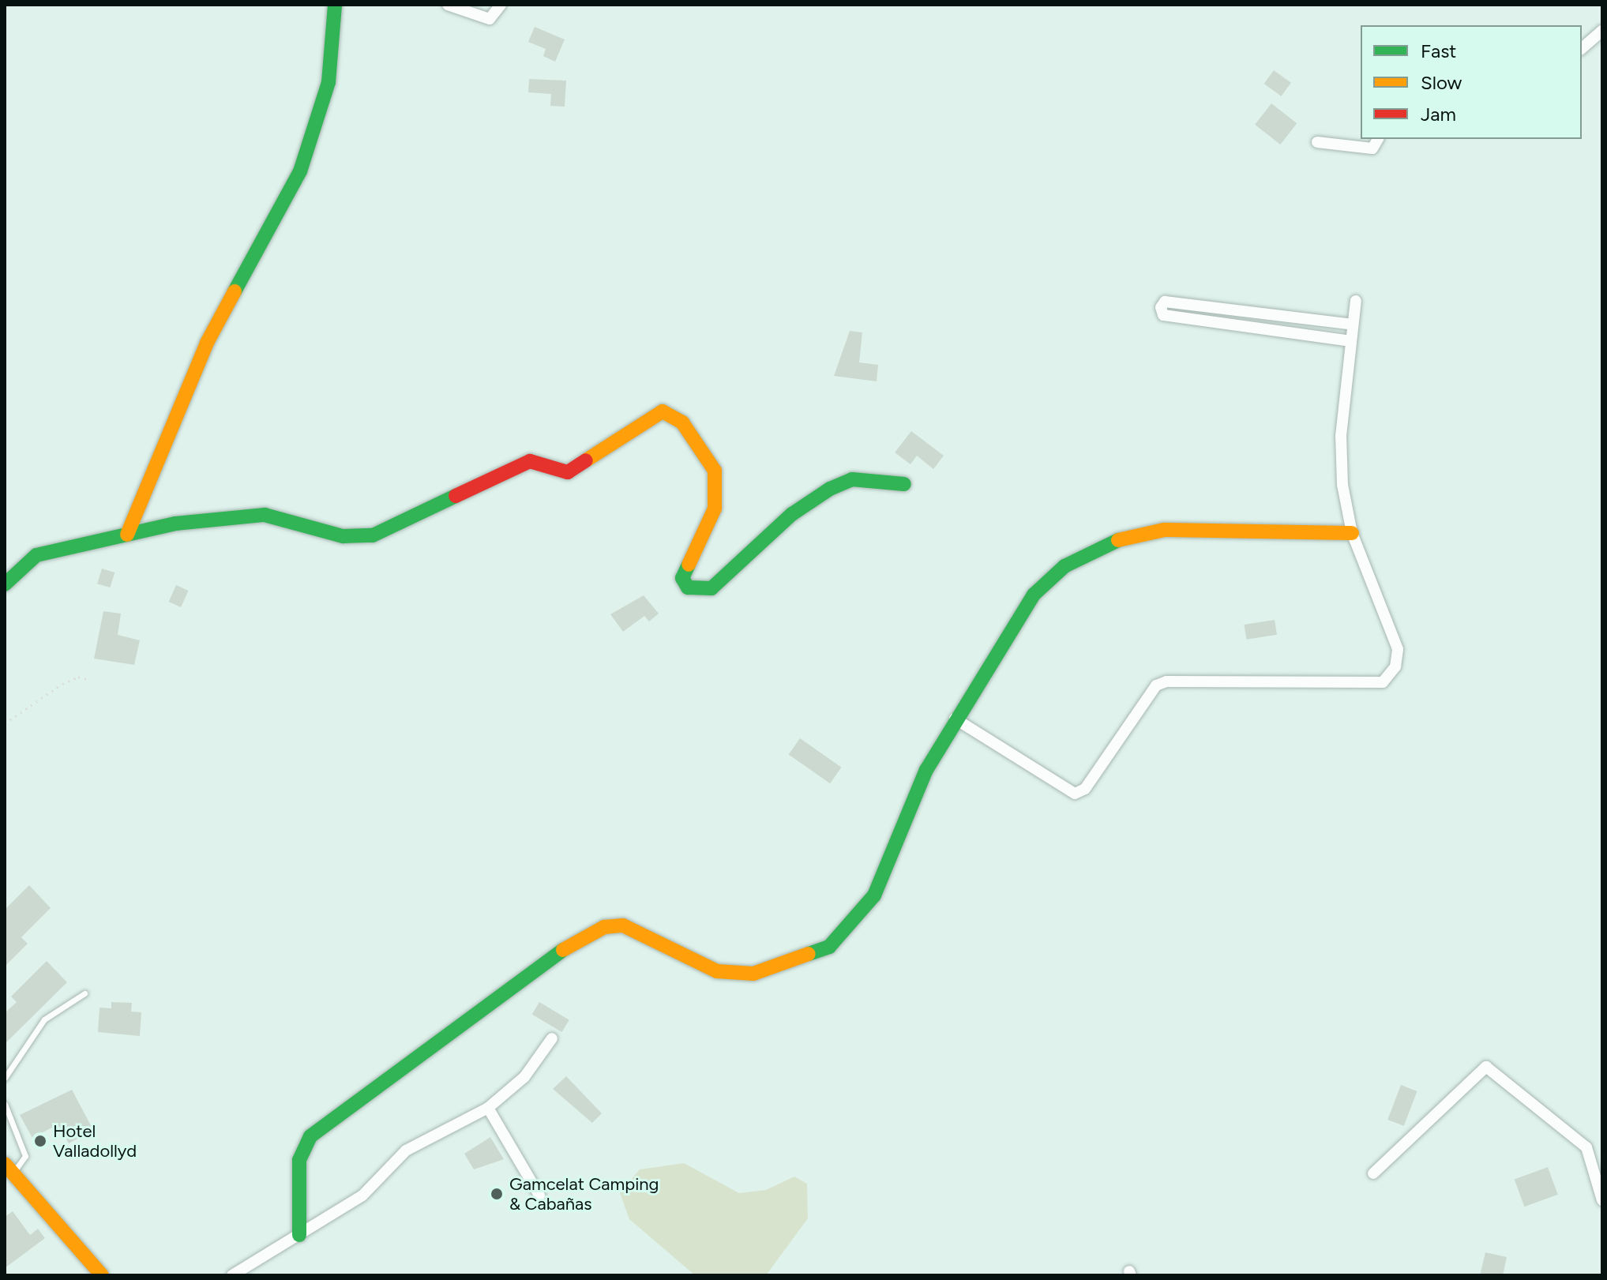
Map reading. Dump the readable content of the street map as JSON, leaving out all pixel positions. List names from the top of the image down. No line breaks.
{"places":["Hotel Valladollyd","Gamcelat Camping & Cabañas"],"legend":["Fast","Slow","Jam"]}
